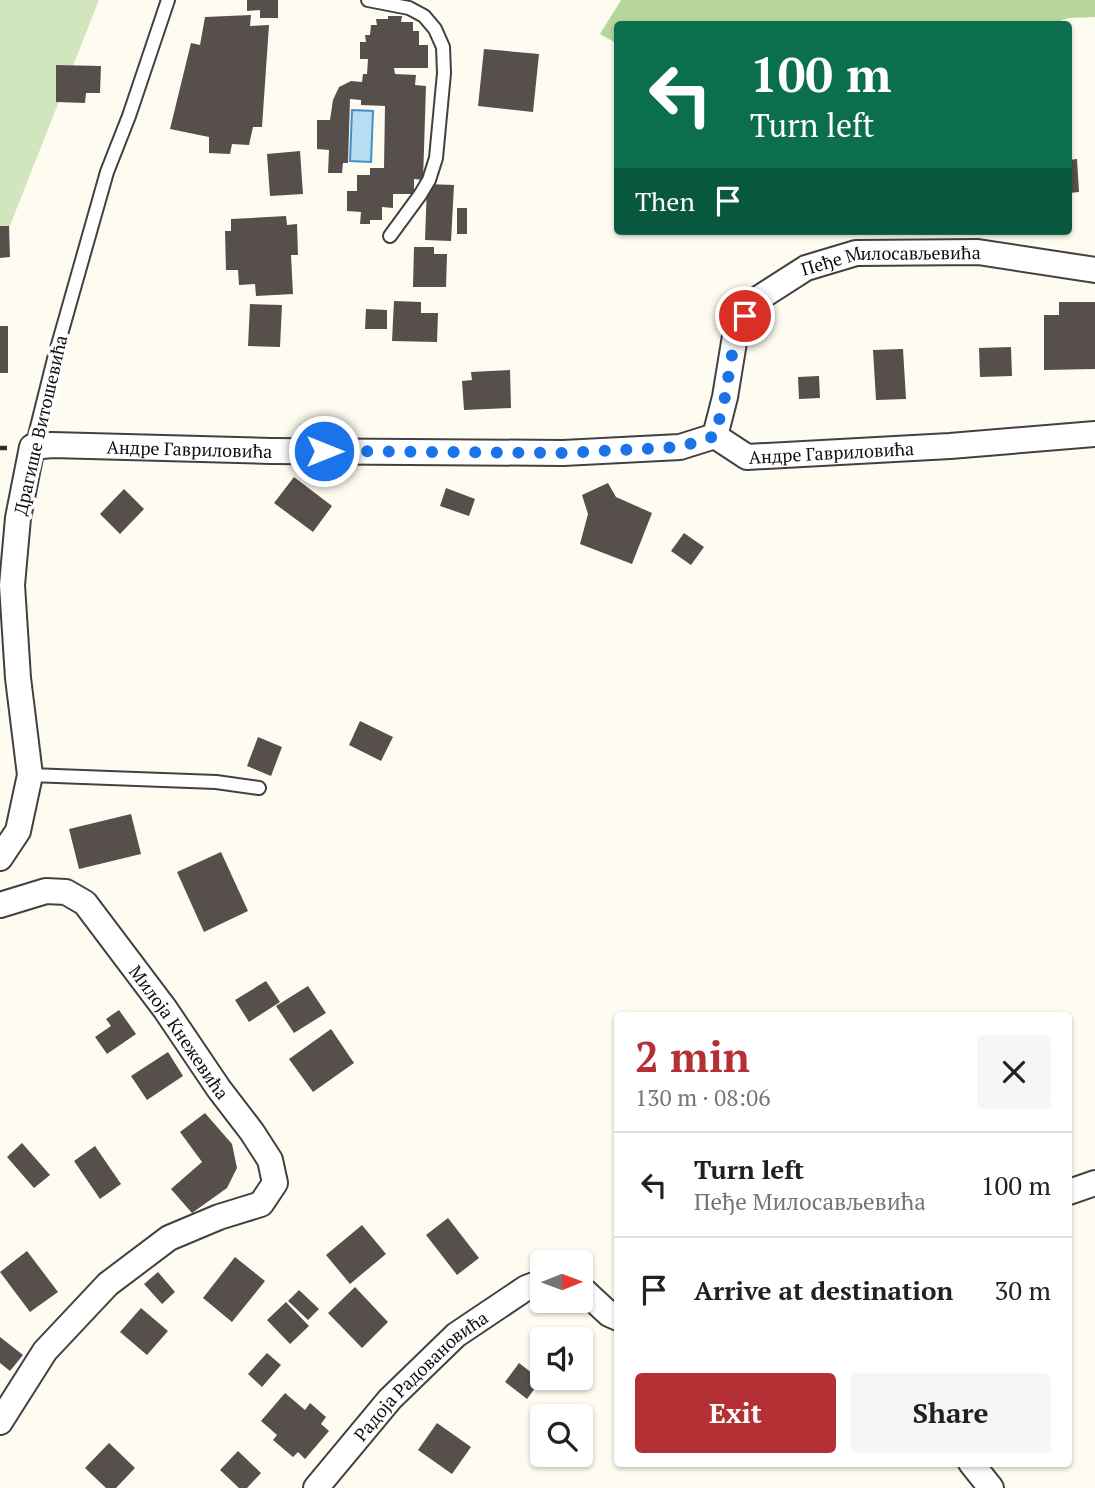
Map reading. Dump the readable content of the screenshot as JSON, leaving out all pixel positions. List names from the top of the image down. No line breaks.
{"streets":{"street":["Пеђе Милосављевића","Драгише Витошевића","Андре Гавриловића","Милоја Кнежевића","Радоја Радовановића"]},"crossings":[["Пеђе Милосављевића","Андре Гавриловића"],["Драгише Витошевића","Андре Гавриловића"]],"north":"right","page":{"turn":["100 m","Turn left"],"then":"Then","heading":["2 min","130 m · 08:06"],"list":[{"name":"Turn left","note":"Пеђе Милосављевића","value":"100 m"},{"name":"Arrive at destination","value":"30 m"}],"buttons":["Exit","Share"]}}
